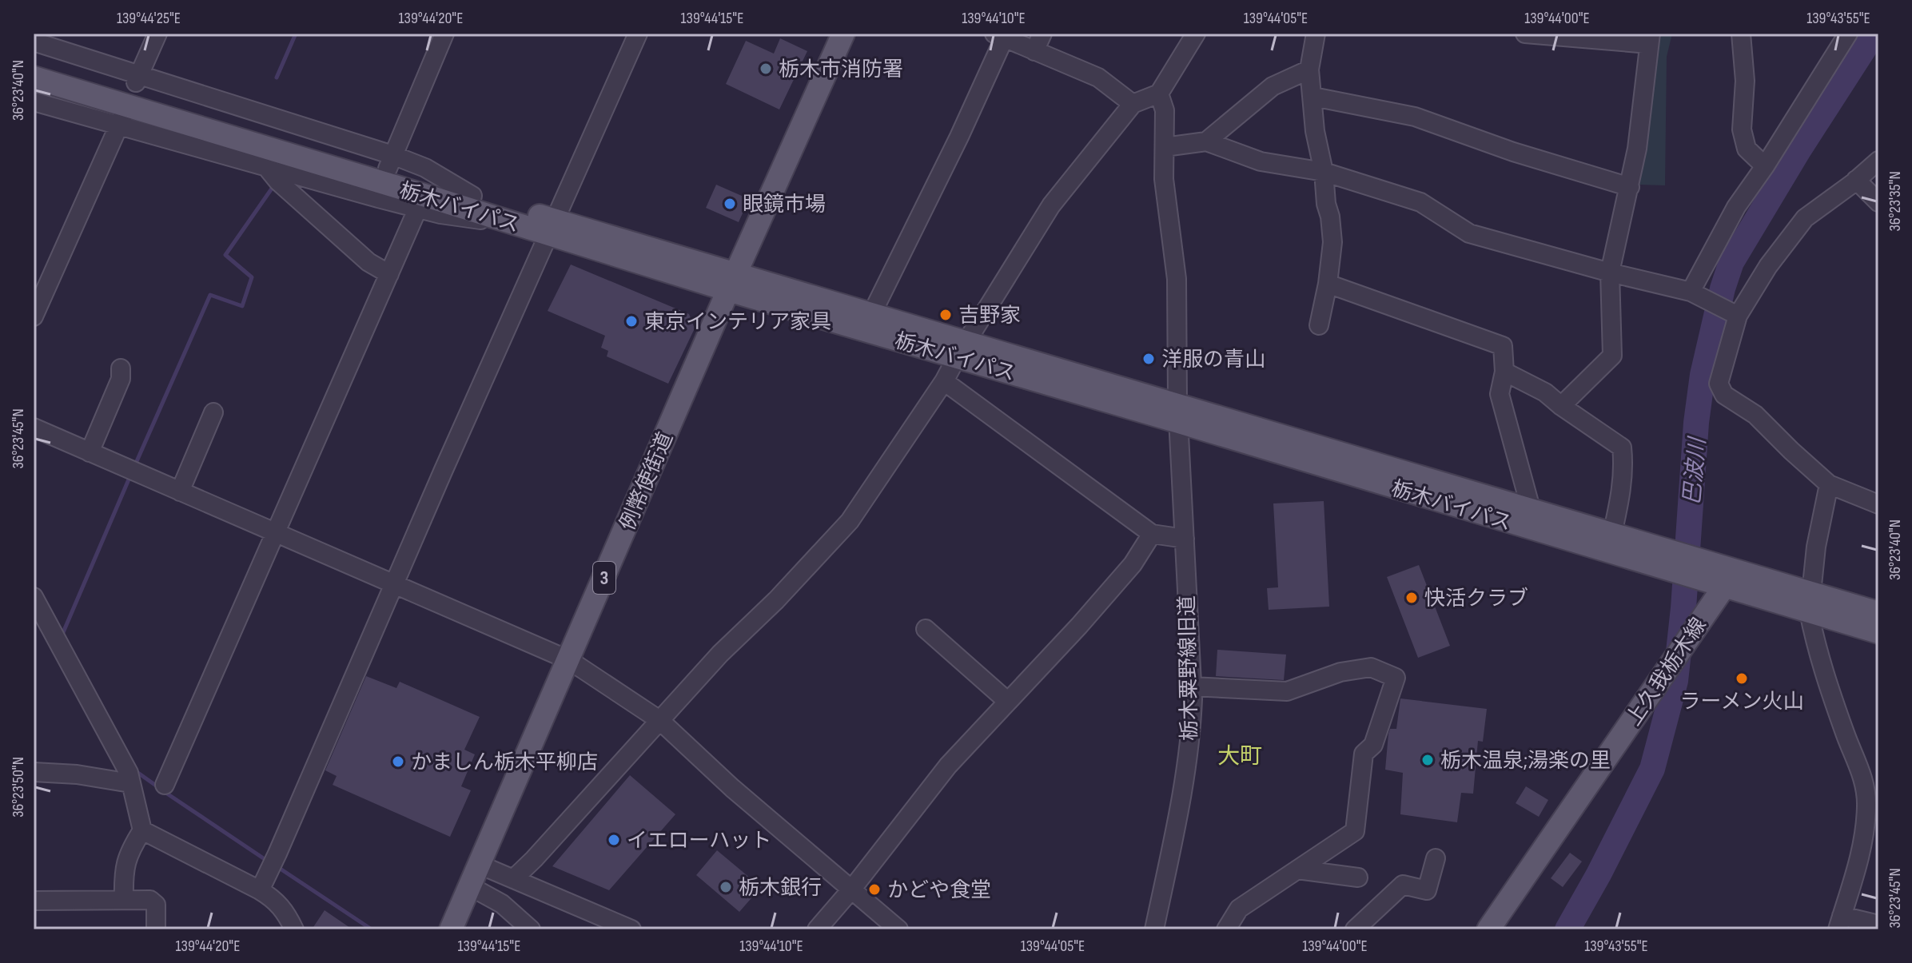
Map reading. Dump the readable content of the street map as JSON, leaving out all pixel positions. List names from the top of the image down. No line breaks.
{"streets":{"main road":["栃木バイパス","例幣使街道","3","上久我栃木線"],"street":["栃木粟野線旧道"]},"crossings":[["栃木バイパス","例幣使街道"],["栃木バイパス","栃木粟野線旧道"],["栃木バイパス","上久我栃木線"]],"districts":["大町"],"water":["巴波川"],"places":["栃木市消防署","眼鏡市場","吉野家","東京インテリア家具","洋服の青山","快活クラブ","ラーメン火山","栃木温泉;湯楽の里","かましん栃木平柳店","イエローハット","栃木銀行","かどや食堂"],"coordinates":["139°44'25\"E","139°44'20\"E","139°44'15\"E","139°44'10\"E","139°44'05\"E","139°44'00\"E","139°43'55\"E","36°23'40\"N","36°23'35\"N","36°23'45\"N","36°23'50\"N"]}
